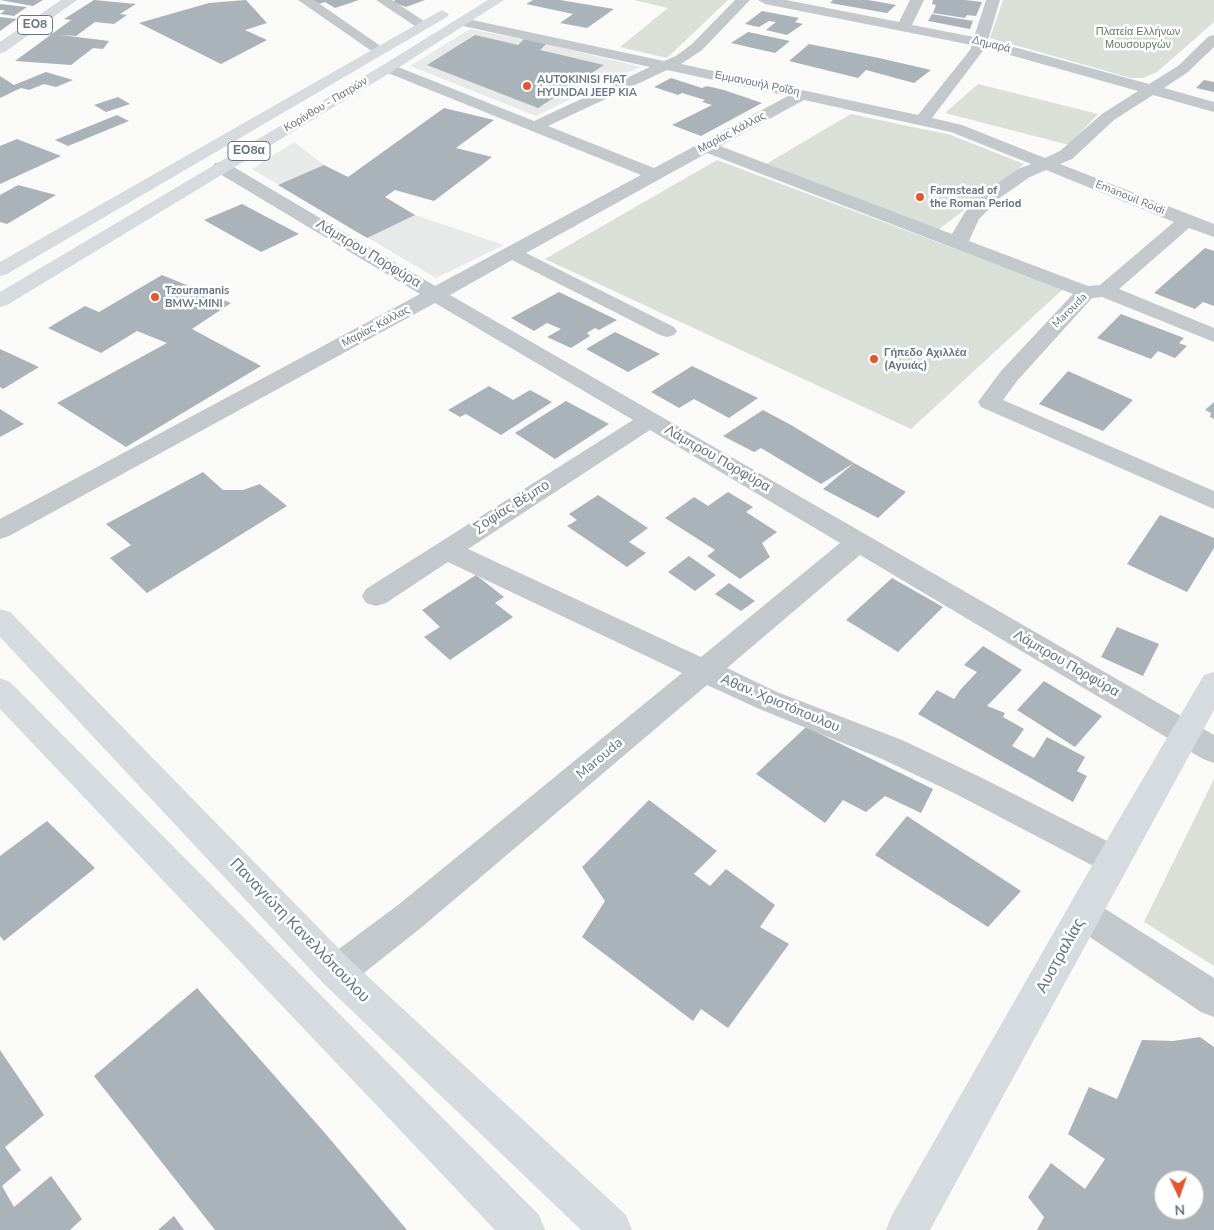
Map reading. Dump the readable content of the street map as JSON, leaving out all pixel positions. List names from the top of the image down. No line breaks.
{"streets":{"main road":["ΕΟ8","Κορίνθου - Πατρών","ΕΟ8α","Παναγιώτη Κανελλόπουλου","Αυστραλίας"],"street":["Δημαρά","Εμμανουήλ Ροΐδη","Μαρίας Κάλλας","Emanouil Roidi","Λάμπρου Πορφύρα","Marouda","Σοφίας Βέμπο","Αθαν. Χριστόπουλου"]},"crossings":[["Εμμανουήλ Ροΐδη","Κορίνθου - Πατρών"],["Εμμανουήλ Ροΐδη","Μαρίας Κάλλας"],["Εμμανουήλ Ροΐδη","Emanouil Roidi"],["Κορίνθου - Πατρών","Λάμπρου Πορφύρα"],["Μαρίας Κάλλας","Λάμπρου Πορφύρα"],["Emanouil Roidi","Marouda"],["Λάμπρου Πορφύρα","Marouda"],["Λάμπρου Πορφύρα","Σοφίας Βέμπο"],["Λάμπρου Πορφύρα","Αυστραλίας"],["Marouda","Αθαν. Χριστόπουλου"],["Marouda","Παναγιώτη Κανελλόπουλου"],["Σοφίας Βέμπο","Αθαν. Χριστόπουλου"],["Αθαν. Χριστόπουλου","Αυστραλίας"]],"parks":["Πλατεία Ελλήνων Μουσουργών"],"places":["AUTOKINISI FIAT HYUNDAI JEEP KIA","Farmstead of the Roman Period","Tzouramanis BMW-MINI","Γήπεδο Αχιλλέα (Αγυιάς)"],"north":"bottom"}
